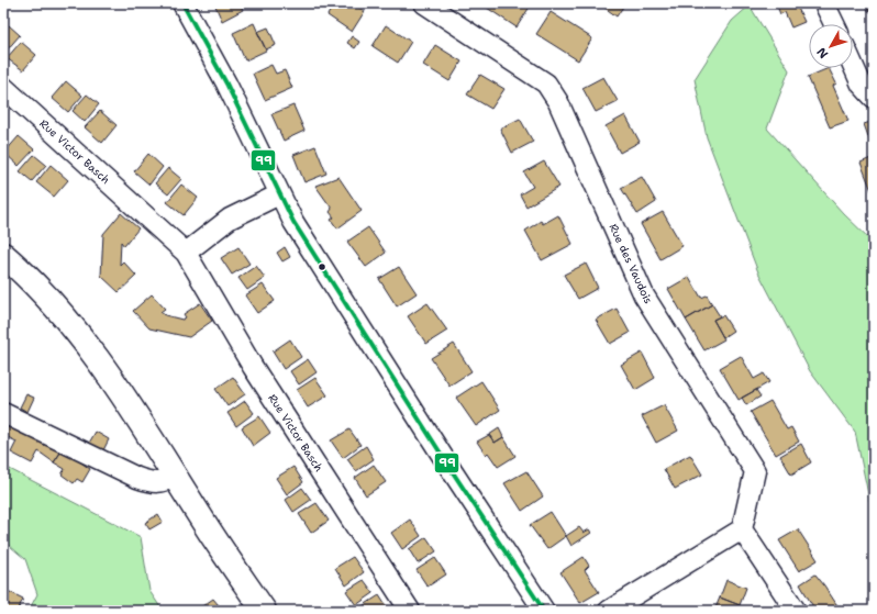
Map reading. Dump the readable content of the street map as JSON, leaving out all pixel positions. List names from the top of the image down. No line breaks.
{"streets":{"street":["Rue Victor Basch","Rue des Vaudois"]},"lines":["transit line 99"],"north":"bottom left"}
